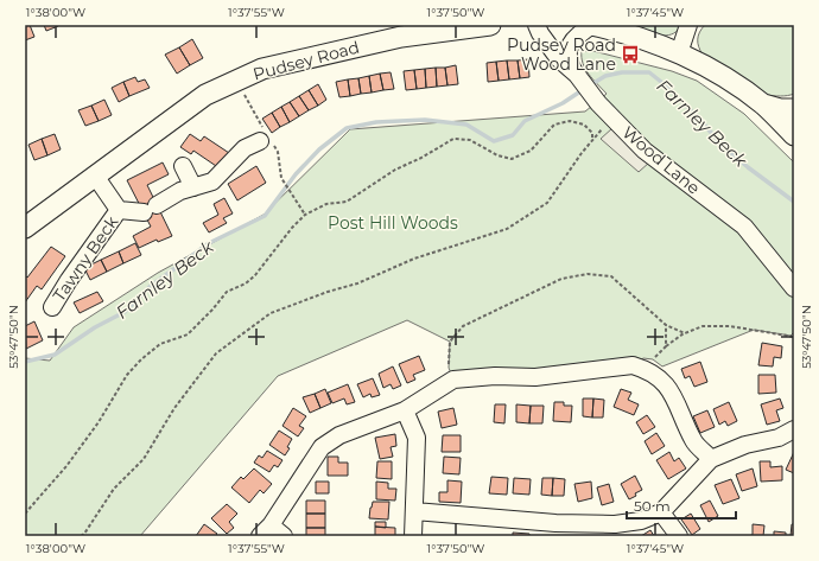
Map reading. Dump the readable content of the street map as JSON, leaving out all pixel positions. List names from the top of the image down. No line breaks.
{"streets":{"main road":["Pudsey Road"],"street":["Wood Lane","Tawny Beck"]},"crossings":[["Pudsey Road","Tawny Beck"]],"water":["Farnley Beck"],"parks":["Post Hill Woods"],"places":{"bus stop":["Pudsey Road Wood Lane"]},"scale_bar":"50 m","coordinates":["1°38'00\"W","1°37'55\"W","1°37'50\"W","1°37'45\"W","53°47'50\"N"]}
